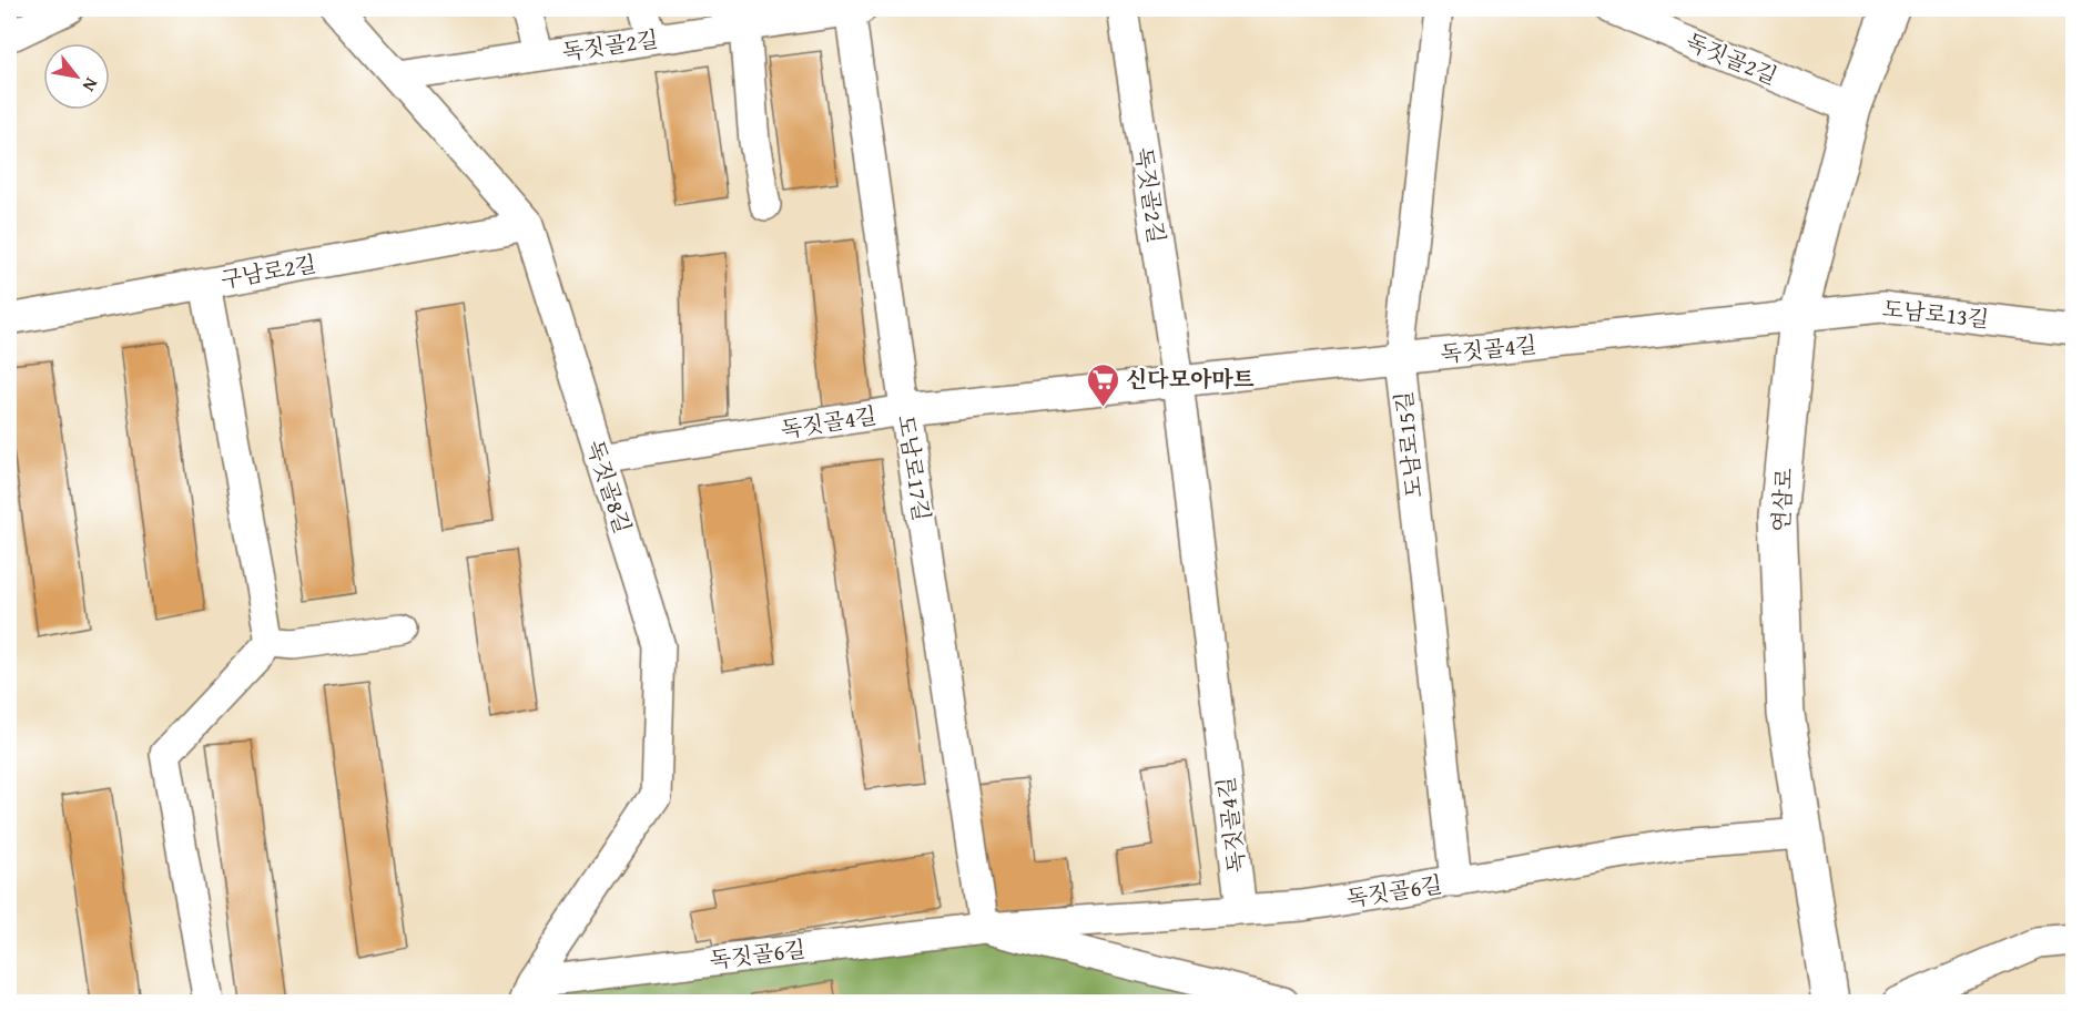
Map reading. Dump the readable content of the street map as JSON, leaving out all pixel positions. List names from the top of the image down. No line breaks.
{"streets":{"main road":["연삼로"],"street":["독짓골2길","구남로2길","도남로13길","독짓골4길","도남로15길","도남로17길","독짓골8길","독짓골6길"]},"crossings":[["독짓골2길","독짓골4길"],["독짓골2길","도남로17길"],["독짓골2길","독짓골8길"],["독짓골2길","연삼로"],["구남로2길","독짓골8길"],["도남로13길","독짓골4길"],["도남로13길","연삼로"],["독짓골4길","도남로15길"],["독짓골4길","도남로17길"],["독짓골4길","독짓골8길"],["독짓골4길","연삼로"],["독짓골4길","독짓골6길"],["도남로15길","독짓골6길"],["도남로17길","독짓골6길"],["독짓골8길","독짓골6길"],["연삼로","독짓골6길"]],"places":{"supermarket":["신다모아마트"]},"north":"bottom right"}
